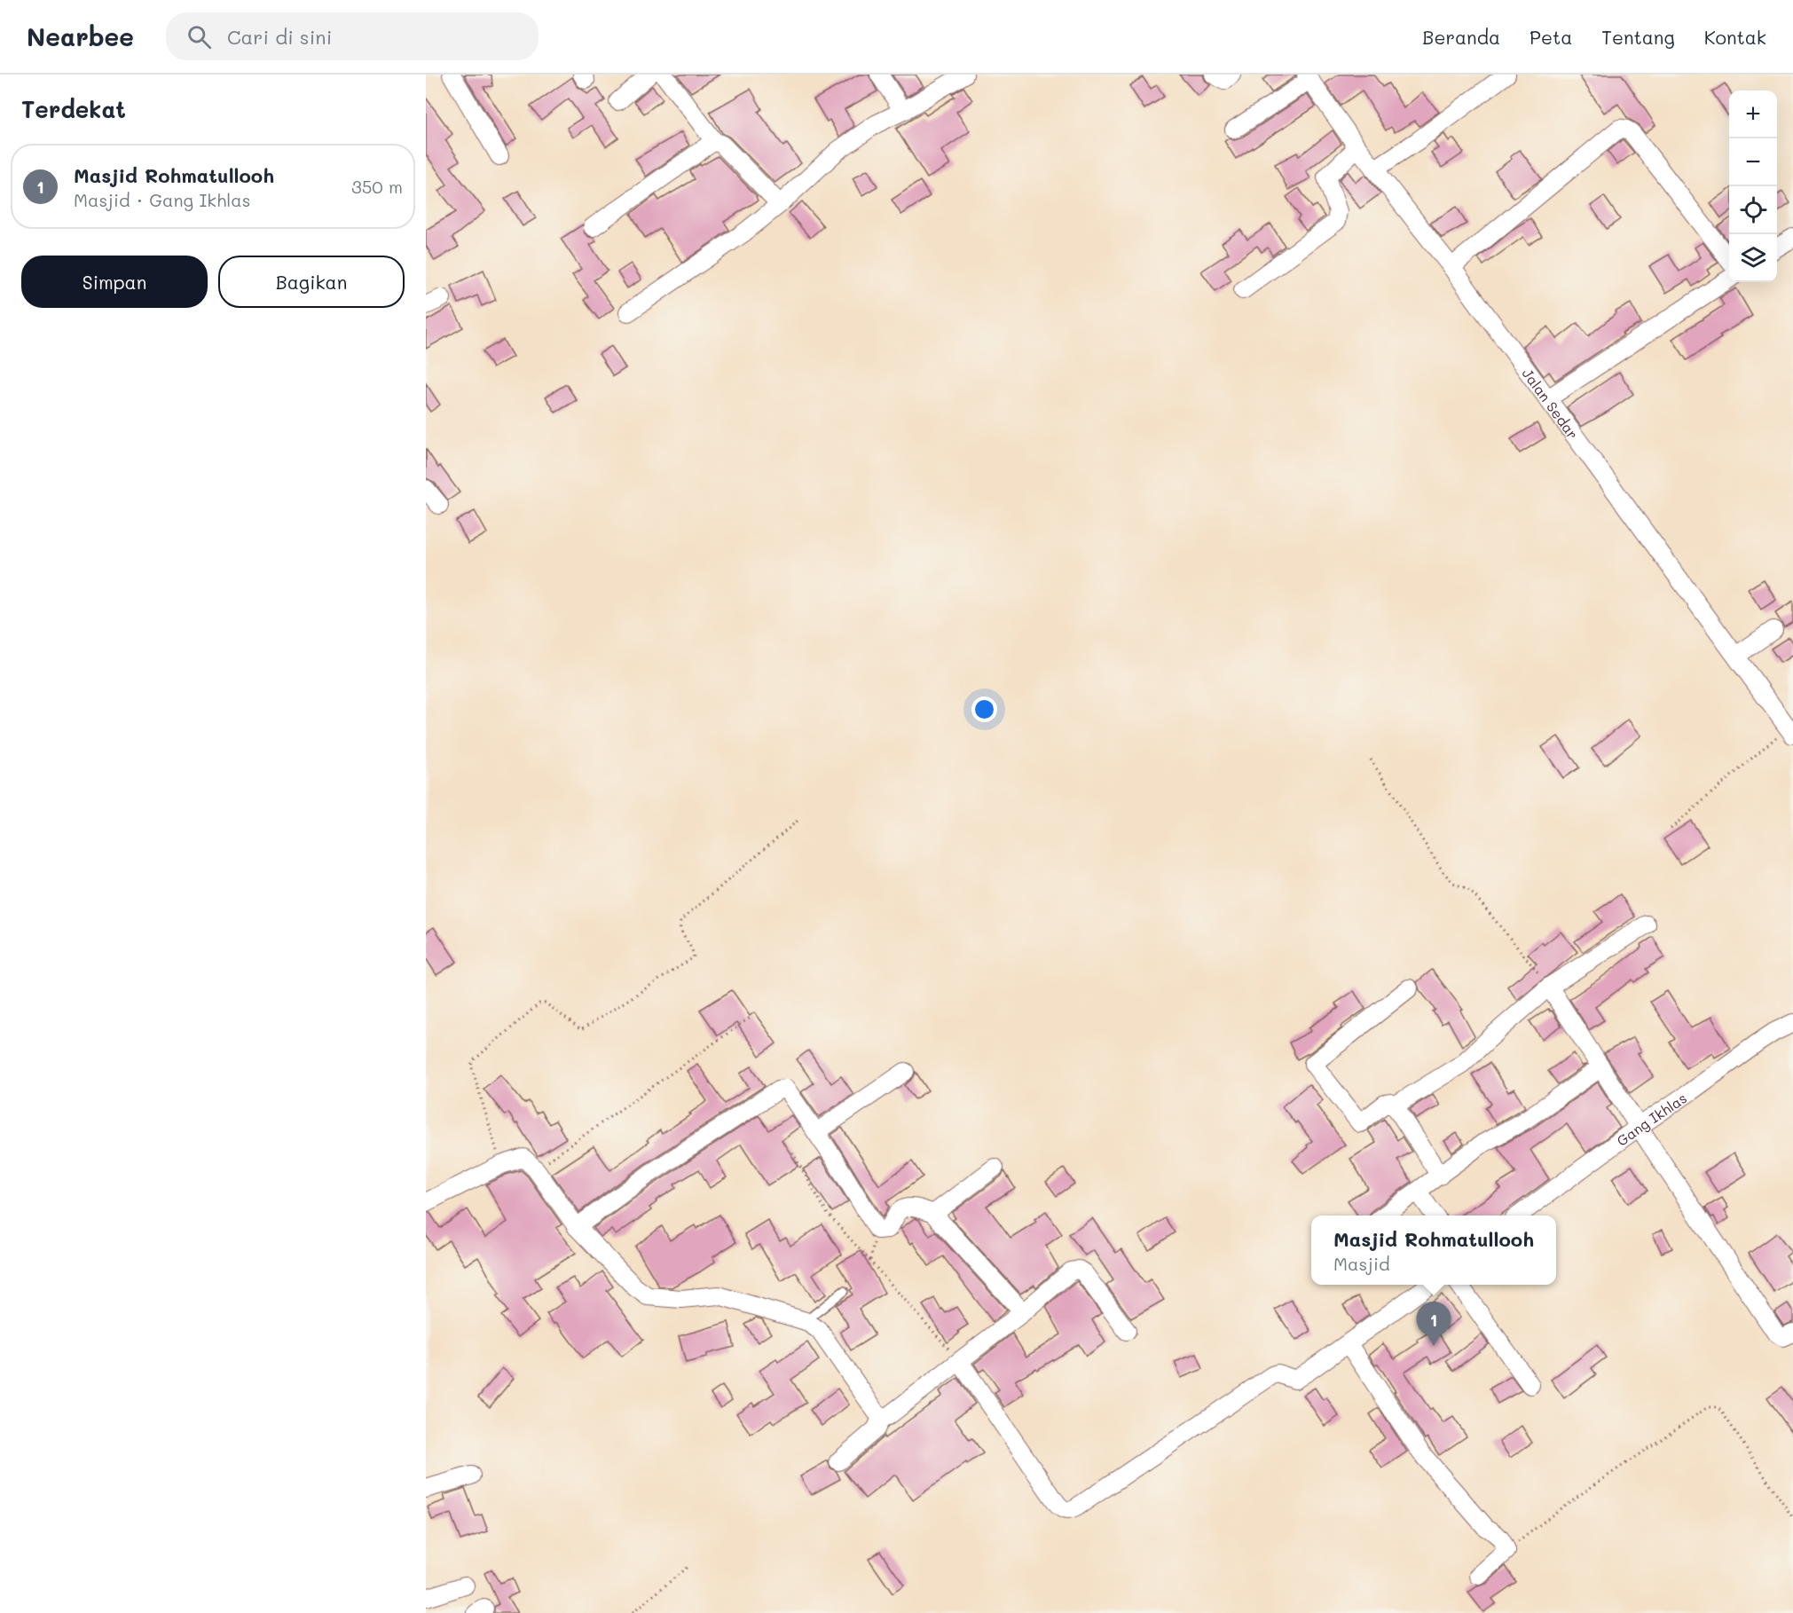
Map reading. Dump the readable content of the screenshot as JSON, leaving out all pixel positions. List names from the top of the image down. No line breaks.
{"streets":{"street":["Jalan Sedar","Gang Ikhlas"]},"page":{"header":"Nearbee","search":"Cari di sini","nav":["Beranda","Peta","Tentang","Kontak"],"heading":"Terdekat","map_buttons":["+","−"],"list":[{"mark":"1","name":"Masjid Rohmatullooh","note":"Masjid · Gang Ikhlas","value":"350 m"}],"buttons":["Simpan","Bagikan"],"popup":["Masjid Rohmatullooh","Masjid"],"pins":"1"}}
